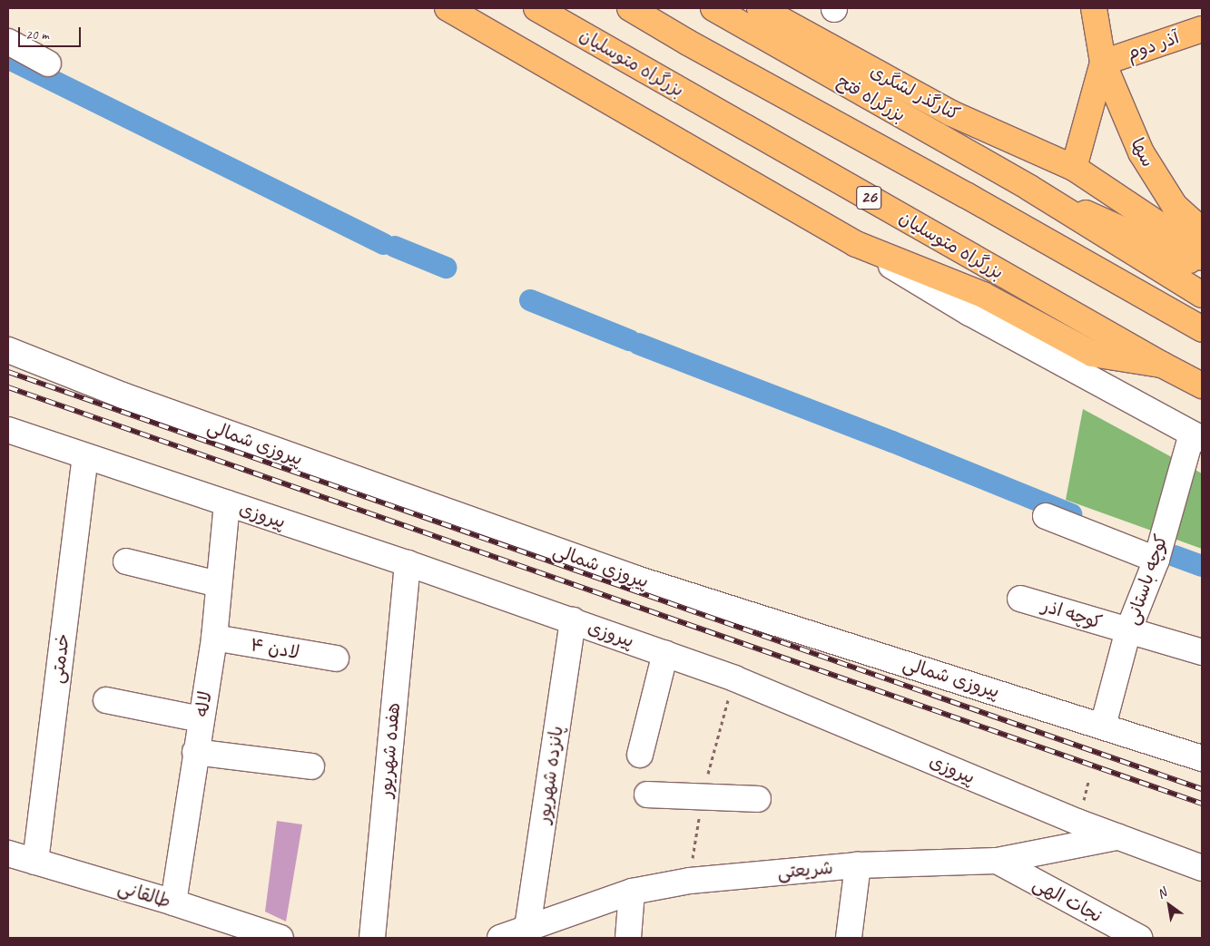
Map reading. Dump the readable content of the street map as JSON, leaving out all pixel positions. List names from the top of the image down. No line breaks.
{"streets":{"main road":["آذر دوم","بزرگراه متوسلیان","کنارگذر لشگری","بزرگراه فتح","سها","26"],"street":["پیروزی شمالی","پیروزی","کوچه باستانی","کوچه اذر","لادن ۴","خدمتی","لاله","هفده شهریور","پانزده شهریور","شریعتی","طالقانی","نجات الهی"]},"crossings":[["آذر دوم","سها"],["کنارگذر لشگری","سها"],["پیروزی شمالی","کوچه باستانی"],["پیروزی","خدمتی"],["پیروزی","لاله"],["پیروزی","هفده شهریور"],["پیروزی","پانزده شهریور"],["پیروزی","شریعتی"],["کوچه باستانی","کوچه اذر"],["لادن ۴","لاله"],["خدمتی","طالقانی"],["لاله","طالقانی"],["پانزده شهریور","شریعتی"],["شریعتی","نجات الهی"]],"scale_bar":"20 m","north":"top left"}
